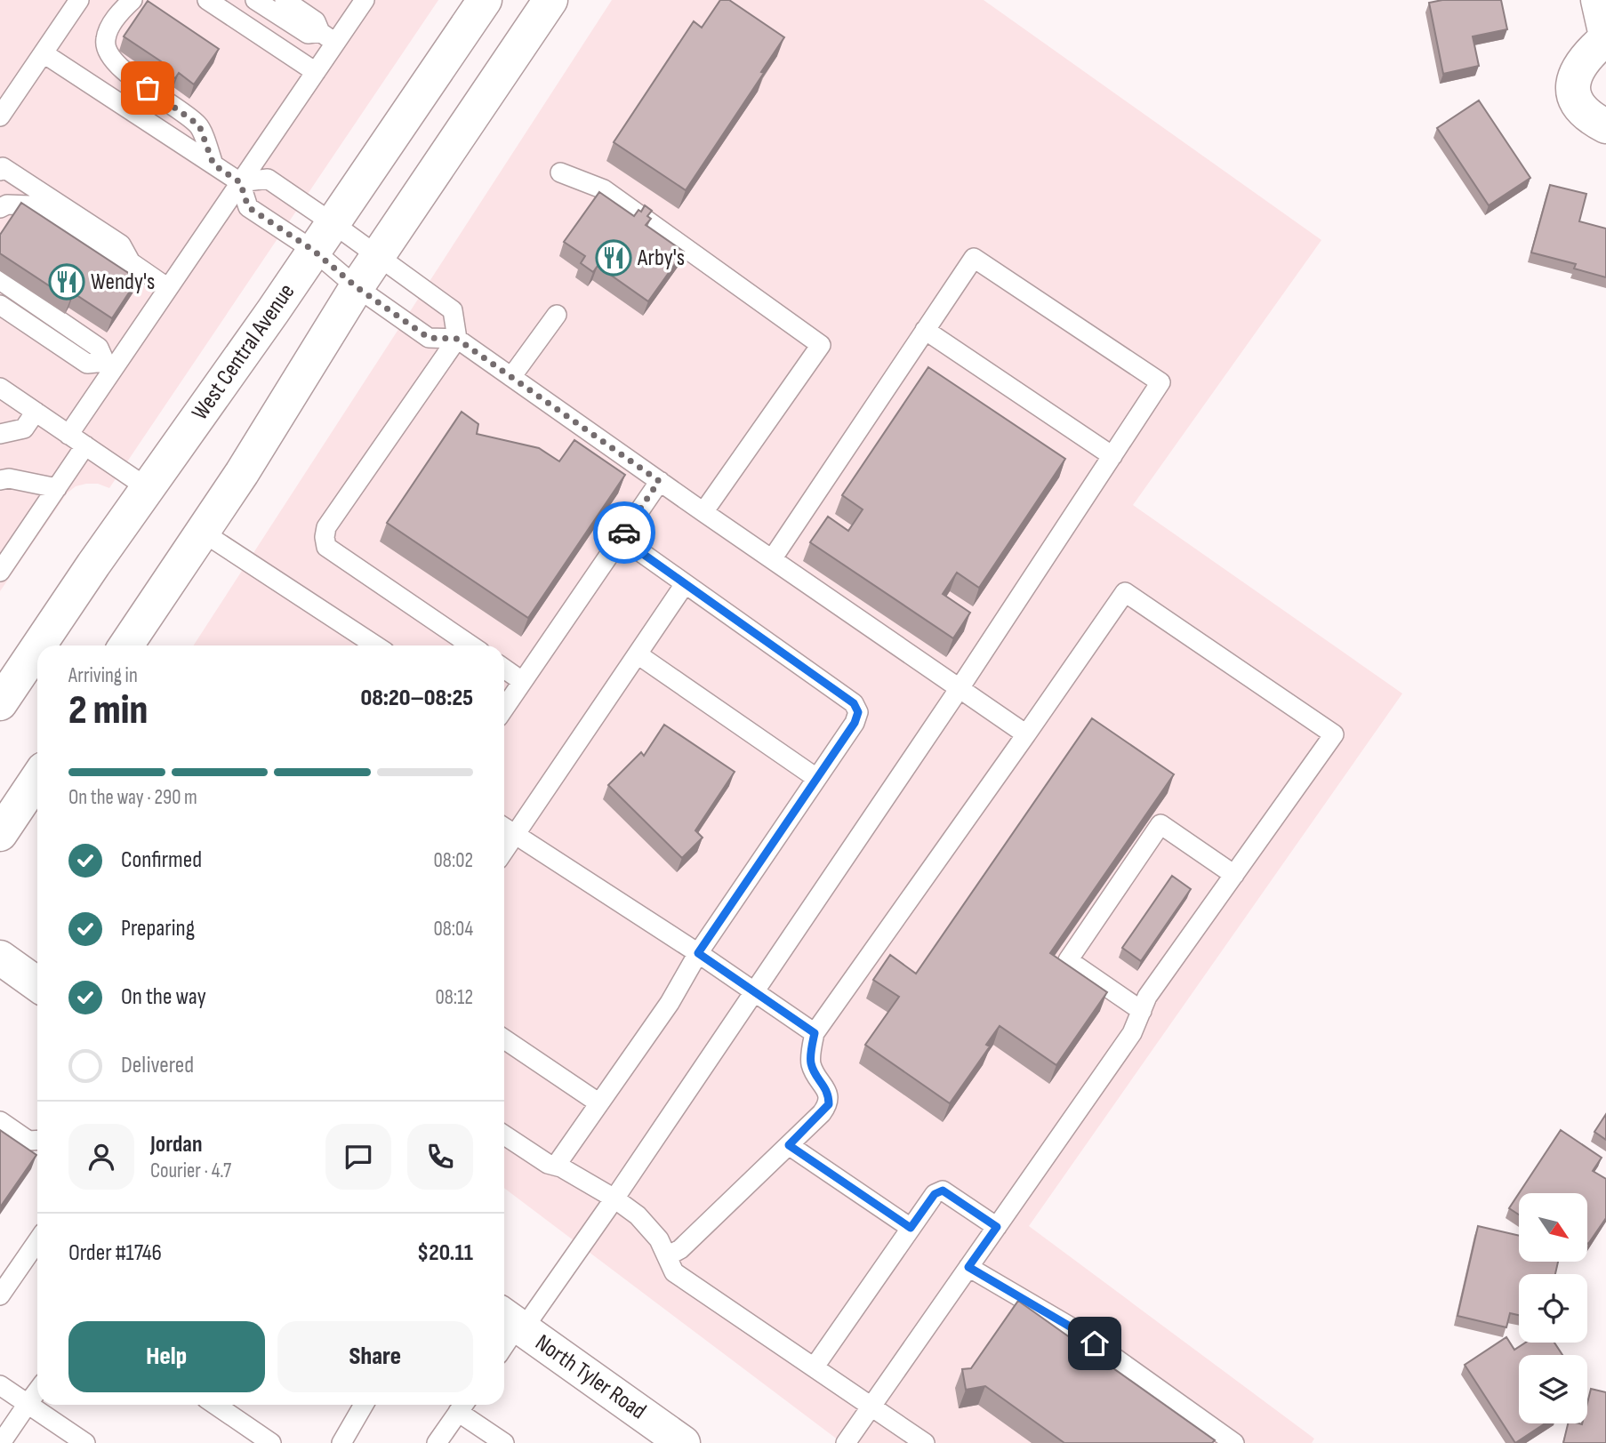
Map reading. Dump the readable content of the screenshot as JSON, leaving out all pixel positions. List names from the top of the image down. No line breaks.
{"streets":{"main road":["West Central Avenue","North Tyler Road"]},"places":{"restaurant":["Arby's","Wendy's"]},"north":"bottom right","page":{"heading":["2 min","Arriving in","08:20–08:25"],"panel":["Jordan","Courier · 4.7","Order #1746","$20.11"],"bar":"On the way · 290 m","list":[["Confirmed","08:02"],["Preparing","08:04"],["On the way","08:12"],"Delivered"],"buttons":["Help","Share"]}}
